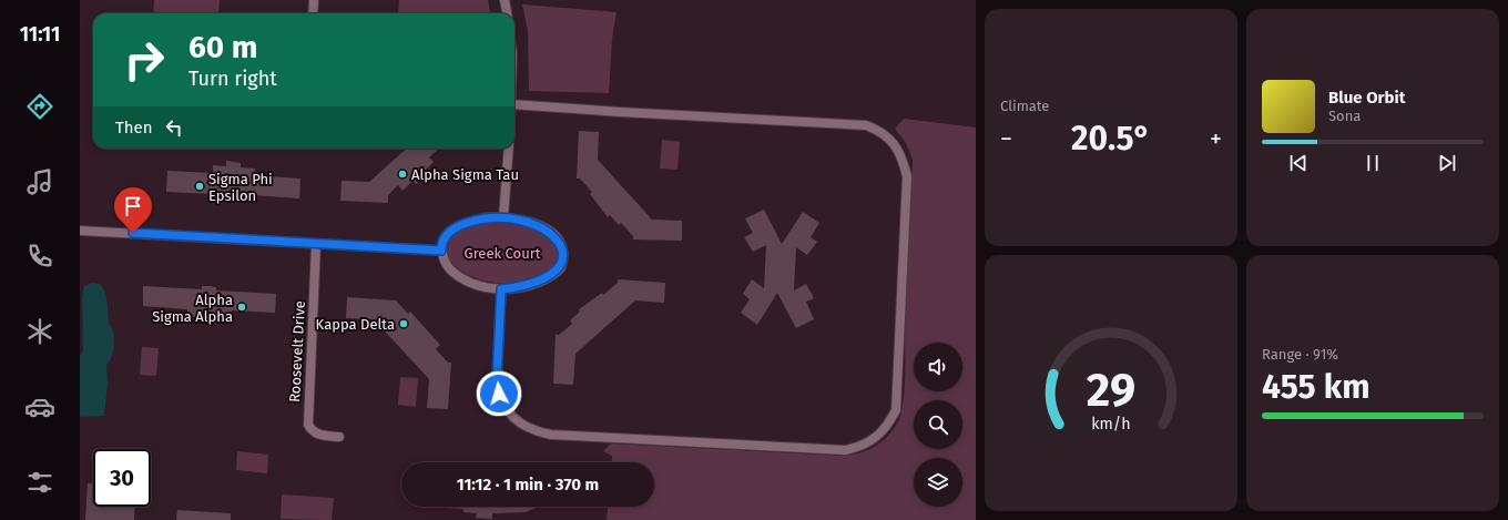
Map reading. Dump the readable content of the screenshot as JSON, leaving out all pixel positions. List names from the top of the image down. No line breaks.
{"streets":{"street":["Roosevelt Drive"]},"parks":["Greek Court"],"places":["Alpha Sigma Tau","Sigma Phi Epsilon","Alpha Sigma Alpha","Kappa Delta"],"page":{"tabs":"11:11","tile":["Climate",["Range · 91%","455 km"]],"turn":["60 m","Turn right"],"song":["Blue Orbit","Sona"],"then":"Then","heat":["−","20.5°","+"],"limit":"30","trip":"11:12 · 1 min · 370 m","gauge":["29","km/h"]}}
